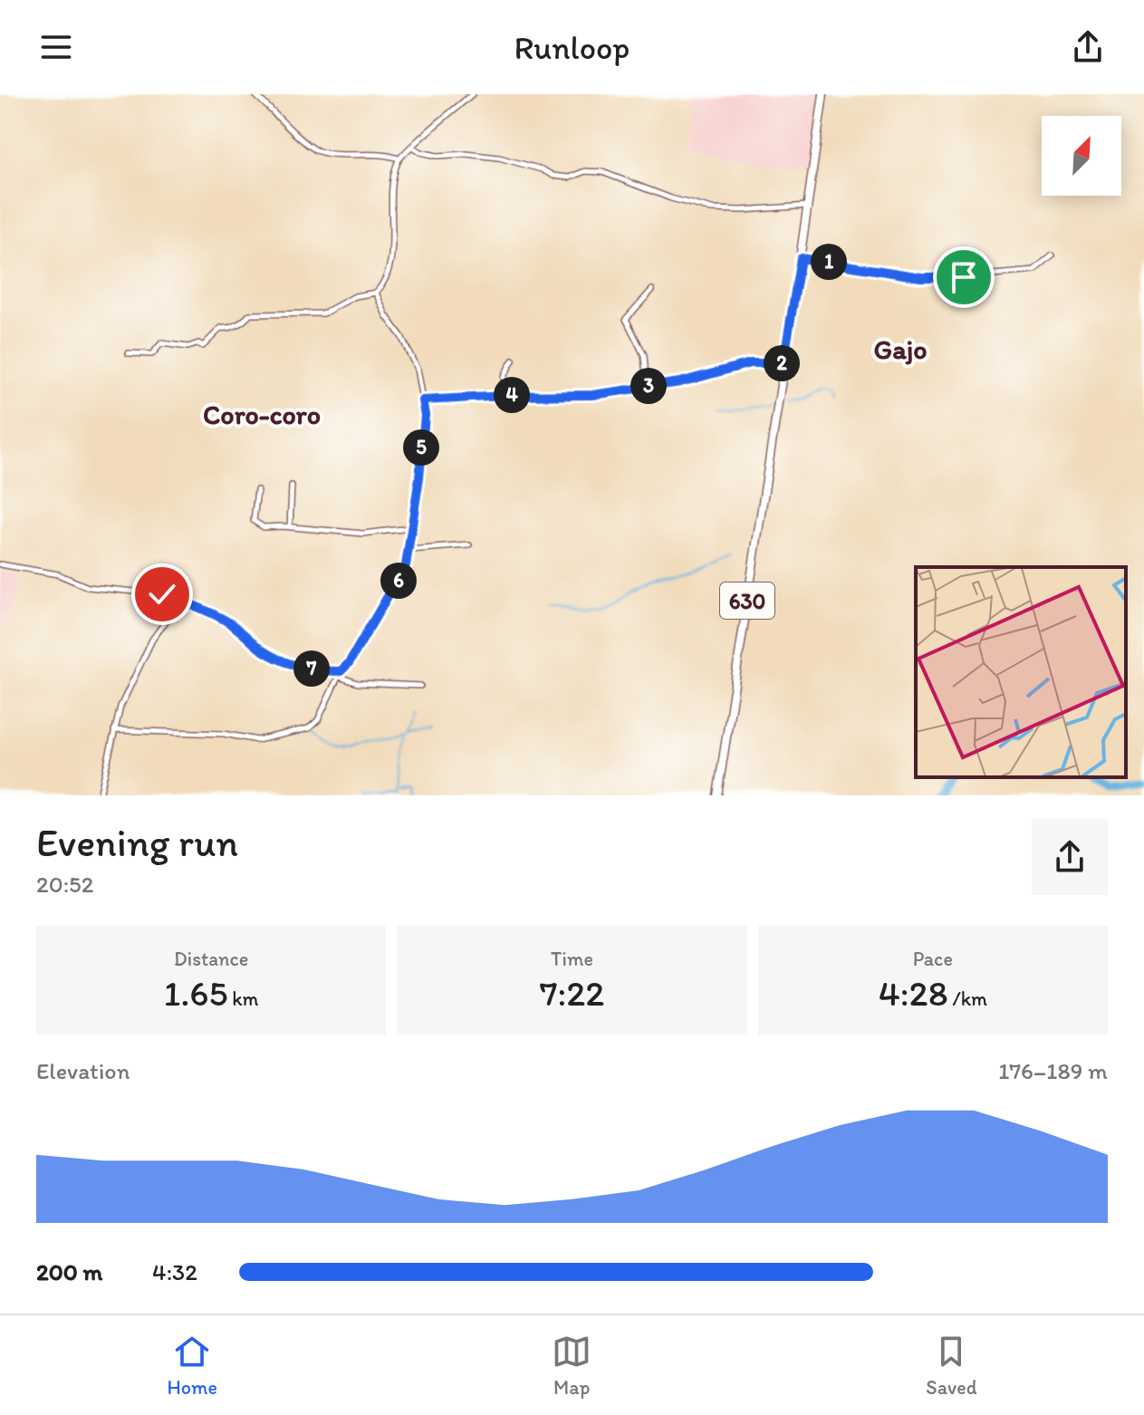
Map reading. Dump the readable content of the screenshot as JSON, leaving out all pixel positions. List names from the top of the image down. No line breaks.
{"streets":{"main road":["630"]},"districts":["Gajo","Coro-coro"],"north":"top right","page":{"header":"Runloop","pins":["1","2","3","4","5","6","7"],"heading":["Evening run","20:52"],"stats":[["Distance","1.65 km"],["Time","7:22"],["Pace","4:28 /km"]],"chart":["Elevation","176–189 m"],"list":[{"name":"200 m","note":"4:32"}],"tabs":["Home","Map","Saved"]}}
